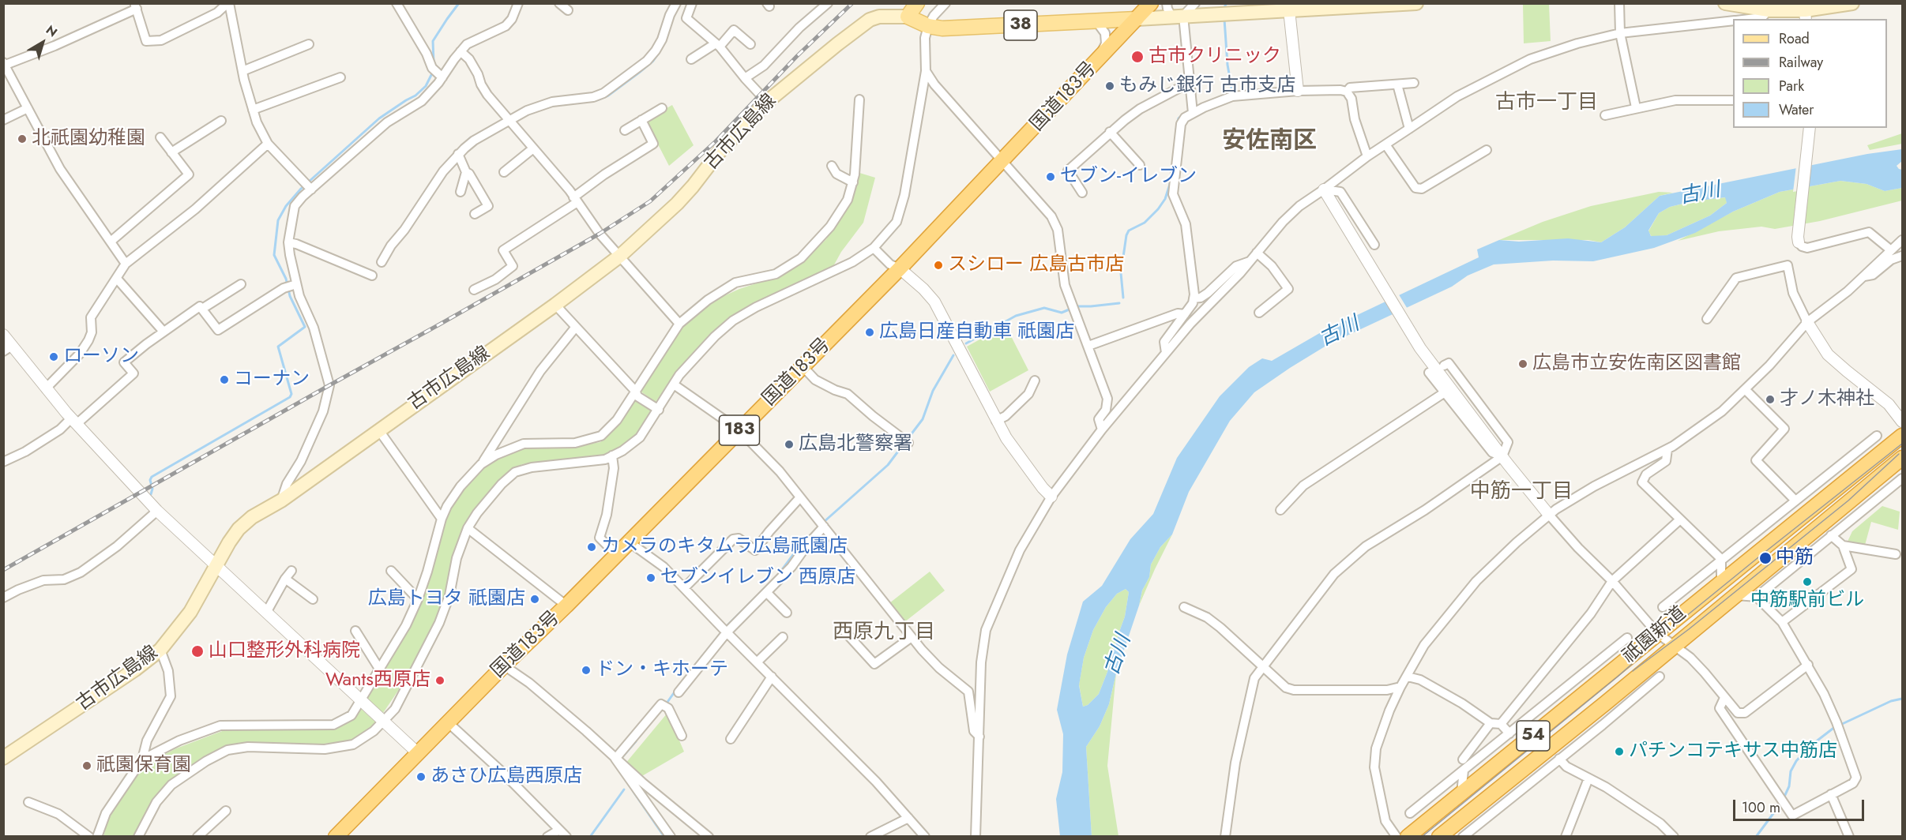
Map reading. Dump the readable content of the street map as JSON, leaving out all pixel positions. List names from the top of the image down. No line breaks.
{"streets":{"highway":["国道183号","183","祇園新道","54"],"main road":["38","古市広島線"]},"crossings":[["38","国道183号"],["38","古市広島線"]],"districts":["古市一丁目","安佐南区","中筋一丁目","西原九丁目"],"water":["古川"],"places":["古市クリニック","もみじ銀行 古市支店","北祇園幼稚園","セブン-イレブン","スシロー 広島古市店","広島日産自動車 祇園店","ローソン","広島市立安佐南区図書館","コーナン","才ノ木神社","広島北警察署","カメラのキタムラ広島祇園店","中筋","セブンイレブン 西原店","中筋駅前ビル","広島トヨタ 祇園店","山口整形外科病院","ドン・キホーテ","Wants西原店","パチンコテキサス中筋店","祇園保育園","あさひ広島西原店"],"legend":["Road","Railway","Park","Water"],"scale_bar":"100 m","north":"top right"}
